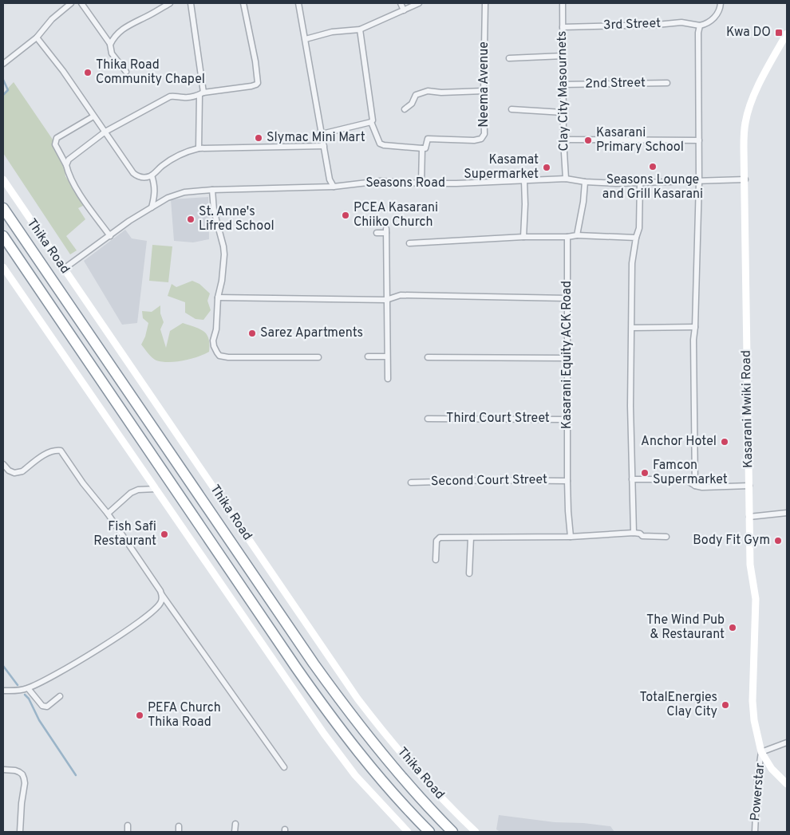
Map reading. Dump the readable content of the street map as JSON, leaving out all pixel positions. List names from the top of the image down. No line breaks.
{"streets":{"highway":["Thika Road"],"main road":["Kasarani Mwiki Road"],"street":["3rd Street","2nd Street","Neema Avenue","Clay City Masournets","Seasons Road","Kasarani Equity ACK Road","Third Court Street","Second Court Street","Powerstar"]},"crossings":[["3rd Street","Clay City Masournets"],["2nd Street","Clay City Masournets"],["Clay City Masournets","Seasons Road"],["Seasons Road","Thika Road"],["Seasons Road","Kasarani Mwiki Road"],["Kasarani Equity ACK Road","Third Court Street"],["Kasarani Equity ACK Road","Second Court Street"],["Kasarani Mwiki Road","Powerstar"]],"places":{"transit":["Kwa DO"],"other":["Thika Road Community Chapel","Slymac Mini Mart","Kasarani Primary School","Seasons Lounge and Grill Kasarani","Kasamat Supermarket","PCEA Kasarani Chiiko Church","St. Anne's Lifred School","Sarez Apartments","Anchor Hotel","Famcon Supermarket","Fish Safi Restaurant","Body Fit Gym","The Wind Pub & Restaurant","TotalEnergies Clay City","PEFA Church Thika Road"]}}
